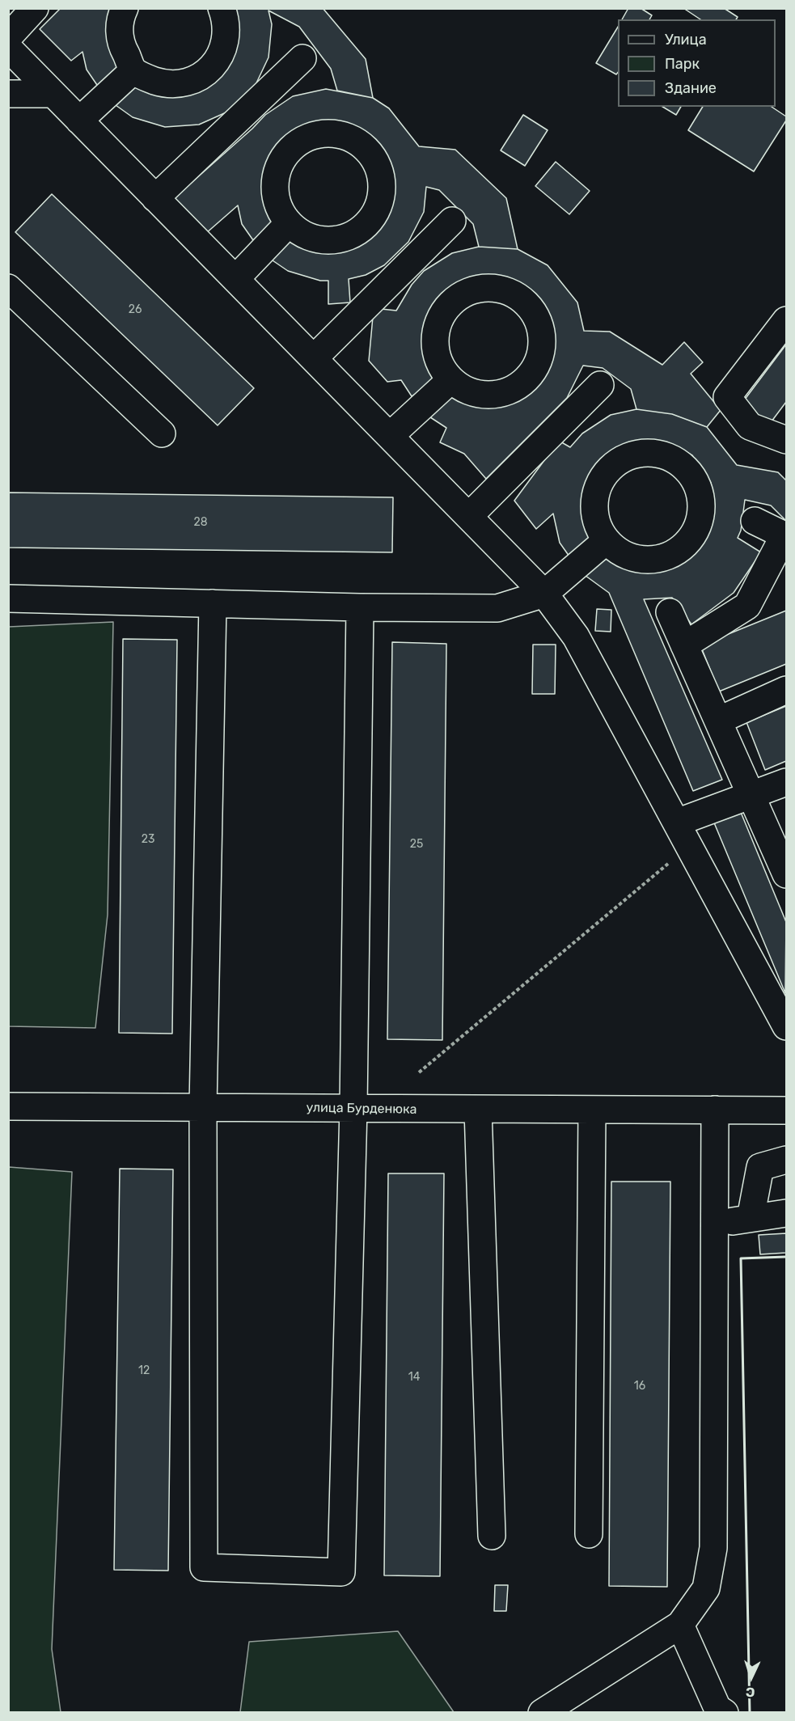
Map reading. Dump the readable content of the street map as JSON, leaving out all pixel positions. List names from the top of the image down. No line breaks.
{"streets":{"street":["улица Бурденюка"]},"house_numbers":["26","28","23","25","12","14","16"],"legend":["Улица","Парк","Здание"],"north":"bottom"}
